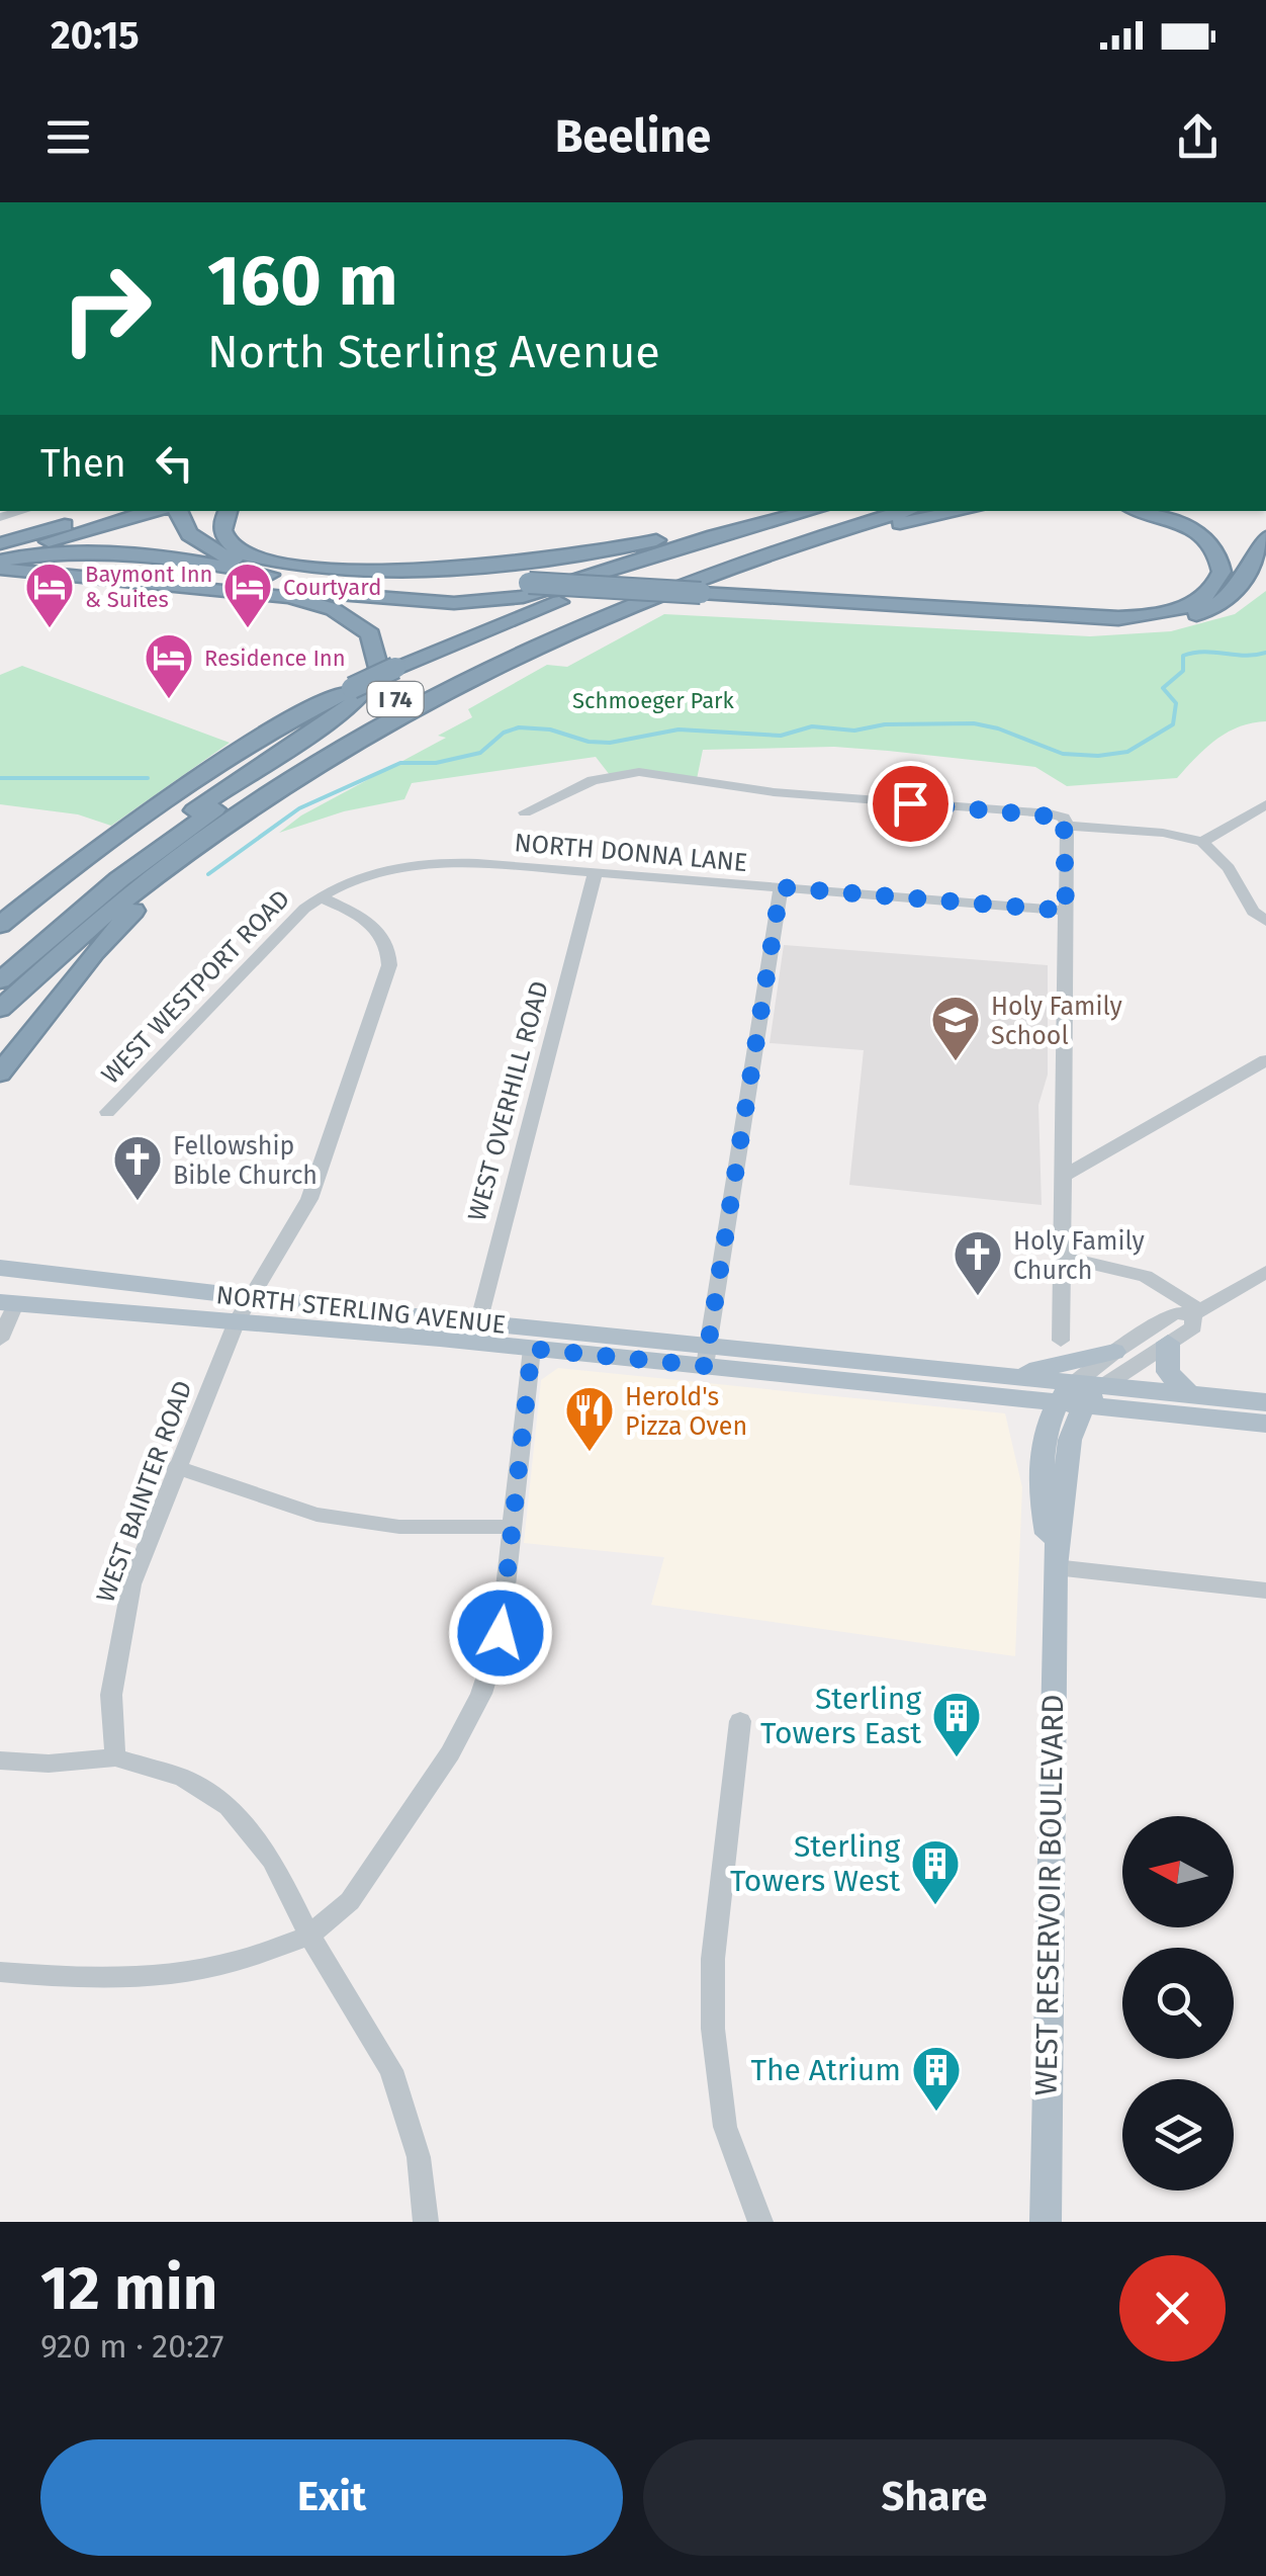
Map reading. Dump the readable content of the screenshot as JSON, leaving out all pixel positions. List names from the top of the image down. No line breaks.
{"streets":{"highway":["I 74"],"main road":["NORTH STERLING AVENUE","WEST RESERVOIR BOULEVARD"],"street":["NORTH DONNA LANE","WEST WESTPORT ROAD","WEST OVERHILL ROAD","WEST BAINTER ROAD"]},"crossings":[["NORTH DONNA LANE","WEST WESTPORT ROAD"],["NORTH DONNA LANE","WEST OVERHILL ROAD"],["NORTH DONNA LANE","WEST BAINTER ROAD"],["WEST WESTPORT ROAD","WEST BAINTER ROAD"],["WEST OVERHILL ROAD","NORTH STERLING AVENUE"],["NORTH STERLING AVENUE","WEST BAINTER ROAD"],["NORTH STERLING AVENUE","WEST RESERVOIR BOULEVARD"]],"parks":["Schmoeger Park"],"places":{"hotel":["Baymont Inn & Suites","Courtyard","Residence Inn"],"school or university":["Holy Family School"],"church":["Fellowship Bible Church","Holy Family Church"],"restaurant":["Herold's Pizza Oven"],"building":["Sterling Towers East","Sterling Towers West","The Atrium"]},"north":"left","page":{"status":"20:15","header":"Beeline","turn":["160 m","North Sterling Avenue"],"then":"Then","heading":["12 min","920 m · 20:27"],"buttons":["Exit","Share"]}}
